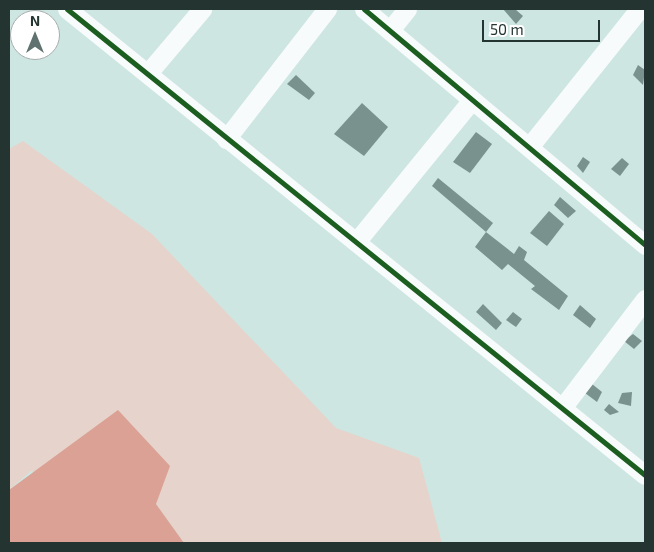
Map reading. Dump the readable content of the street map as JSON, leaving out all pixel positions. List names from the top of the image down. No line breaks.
{"scale_bar":"50 m","north":"top"}
